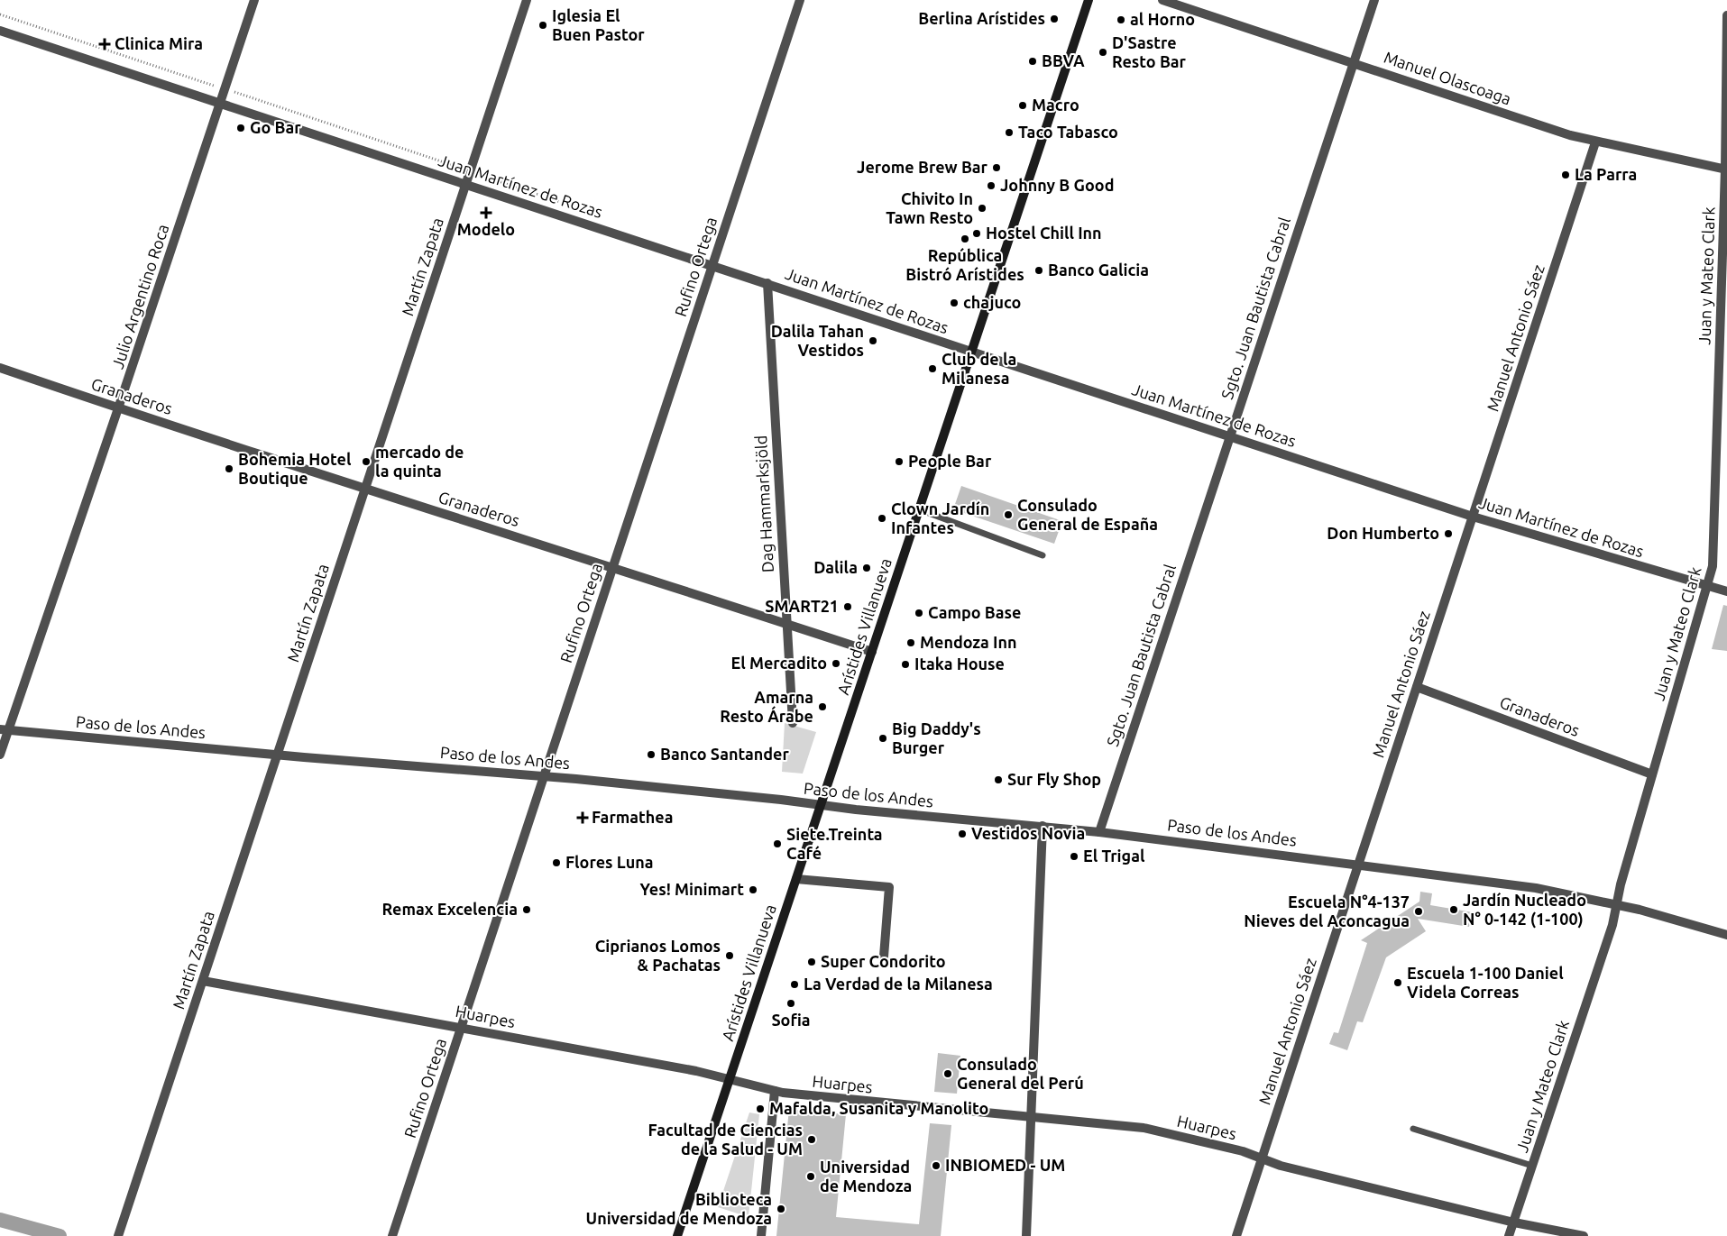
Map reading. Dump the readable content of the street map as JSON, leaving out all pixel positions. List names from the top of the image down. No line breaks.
{"streets":{"main road":["Arístides Villanueva"],"street":["Manuel Olascoaga","Juan Martínez de Rozas","Martín Zapata","Rufino Ortega","Juan y Mateo Clark","Julio Argentino Roca","Sgto. Juan Bautista Cabral","Manuel Antonio Sáez","Granaderos","Dag Hammarksjöld","Paso de los Andes","Huarpes"]},"crossings":[["Manuel Olascoaga","Juan y Mateo Clark"],["Manuel Olascoaga","Sgto. Juan Bautista Cabral"],["Manuel Olascoaga","Manuel Antonio Sáez"],["Juan Martínez de Rozas","Martín Zapata"],["Juan Martínez de Rozas","Rufino Ortega"],["Juan Martínez de Rozas","Juan y Mateo Clark"],["Juan Martínez de Rozas","Julio Argentino Roca"],["Juan Martínez de Rozas","Sgto. Juan Bautista Cabral"],["Juan Martínez de Rozas","Manuel Antonio Sáez"],["Juan Martínez de Rozas","Dag Hammarksjöld"],["Juan Martínez de Rozas","Arístides Villanueva"],["Martín Zapata","Granaderos"],["Martín Zapata","Paso de los Andes"],["Martín Zapata","Huarpes"],["Rufino Ortega","Granaderos"],["Rufino Ortega","Paso de los Andes"],["Rufino Ortega","Huarpes"],["Juan y Mateo Clark","Granaderos"],["Juan y Mateo Clark","Paso de los Andes"],["Juan y Mateo Clark","Huarpes"],["Julio Argentino Roca","Granaderos"],["Julio Argentino Roca","Paso de los Andes"],["Sgto. Juan Bautista Cabral","Paso de los Andes"],["Manuel Antonio Sáez","Granaderos"],["Manuel Antonio Sáez","Paso de los Andes"],["Manuel Antonio Sáez","Huarpes"],["Granaderos","Dag Hammarksjöld"],["Granaderos","Arístides Villanueva"],["Arístides Villanueva","Paso de los Andes"],["Arístides Villanueva","Huarpes"]],"places":{"other":["Berlina Arístides","al Horno","Iglesia El Buen Pastor","D'Sastre Resto Bar","BBVA","Macro","Go Bar","Taco Tabasco","Jerome Brew Bar","La Parra","Johnny B Good","Chivito In Tawn Resto","Hostel Chill Inn","República Bistró Arístides","Banco Galicia","chajuco","Dalila Tahan Vestidos","Club de la Milanesa","mercado de la quinta","People Bar","Bohemia Hotel Boutique","Consulado General de España","Clown Jardín Infantes","Don Humberto","Dalila","SMART21","Campo Base","Mendoza Inn","El Mercadito","Itaka House","Amarna Resto Árabe","Big Daddy's Burger","Banco Santander","Sur Fly Shop","Vestidos Novia","Siete.Treinta Café","El Trigal","Flores Luna","Yes! Minimart","Remax Excelencia","Jardín Nucleado N° 0-142 (1-100)","Escuela N°4-137 Nieves del Aconcagua","Ciprianos Lomos & Pachatas","Super Condorito","Escuela 1-100 Daniel Videla Correas","La Verdad de la Milanesa","Sofia","Consulado General del Perú","Mafalda, Susanita y Manolito","Facultad de Ciencias de la Salud - UM","INBIOMED - UM","Universidad de Mendoza","Biblioteca Universidad de Mendoza"],"health":["Clinica Mira","Modelo","Farmathea"]}}
